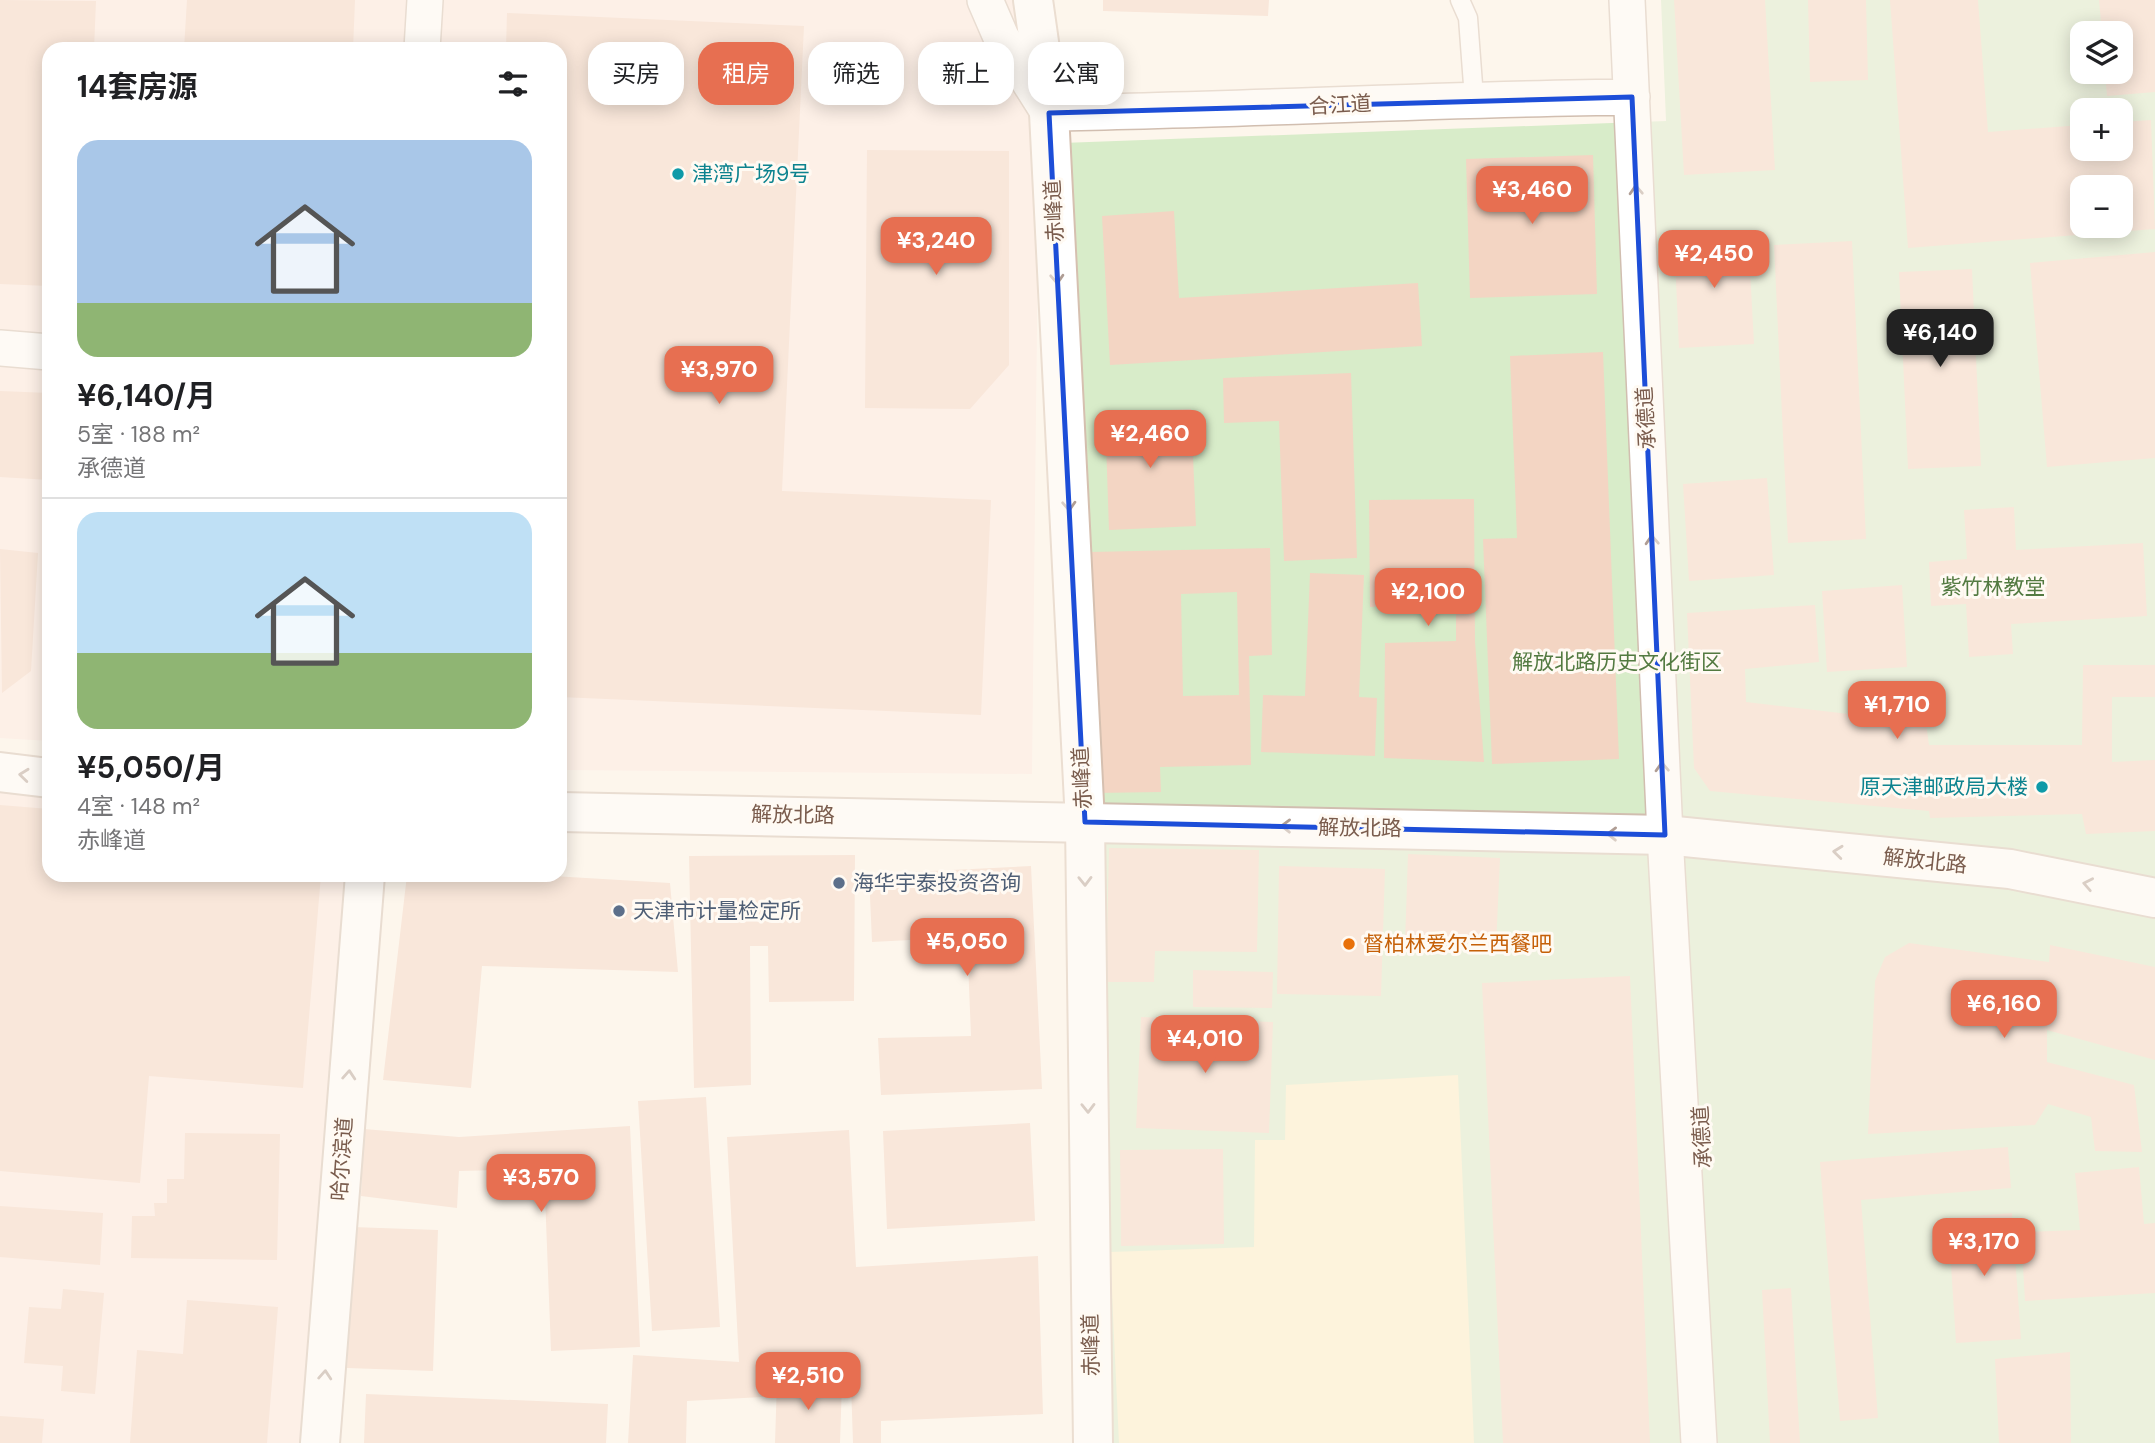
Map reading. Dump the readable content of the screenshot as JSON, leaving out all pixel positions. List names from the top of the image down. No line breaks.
{"streets":{"street":["合江道","赤峰道","承德道","解放北路","哈尔滨道"]},"crossings":[["合江道","赤峰道"],["合江道","承德道"],["赤峰道","解放北路"],["承德道","解放北路"]],"one_way":["赤峰道","承德道","解放北路","哈尔滨道"],"parks":["紫竹林教堂","解放北路历史文化街区"],"places":["津湾广场9号","原天津邮政局大楼","海华宇泰投资咨询","天津市计量检定所","督柏林爱尔兰西餐吧"],"page":{"map_buttons":["+","−"],"chip":["买房","租房","筛选","新上","公寓"],"heading":"14套房源","list":[{"name":"¥6,140/月","note":"5室 · 188 m² · 承德道"},{"name":"¥5,050/月","note":"4室 · 148 m² · 赤峰道"}],"price":["¥3,460","¥3,240","¥2,450","¥6,140","¥3,970","¥2,460","¥2,100","¥1,710","¥5,050","¥6,160","¥4,010","¥3,570","¥3,170","¥2,510"]}}
